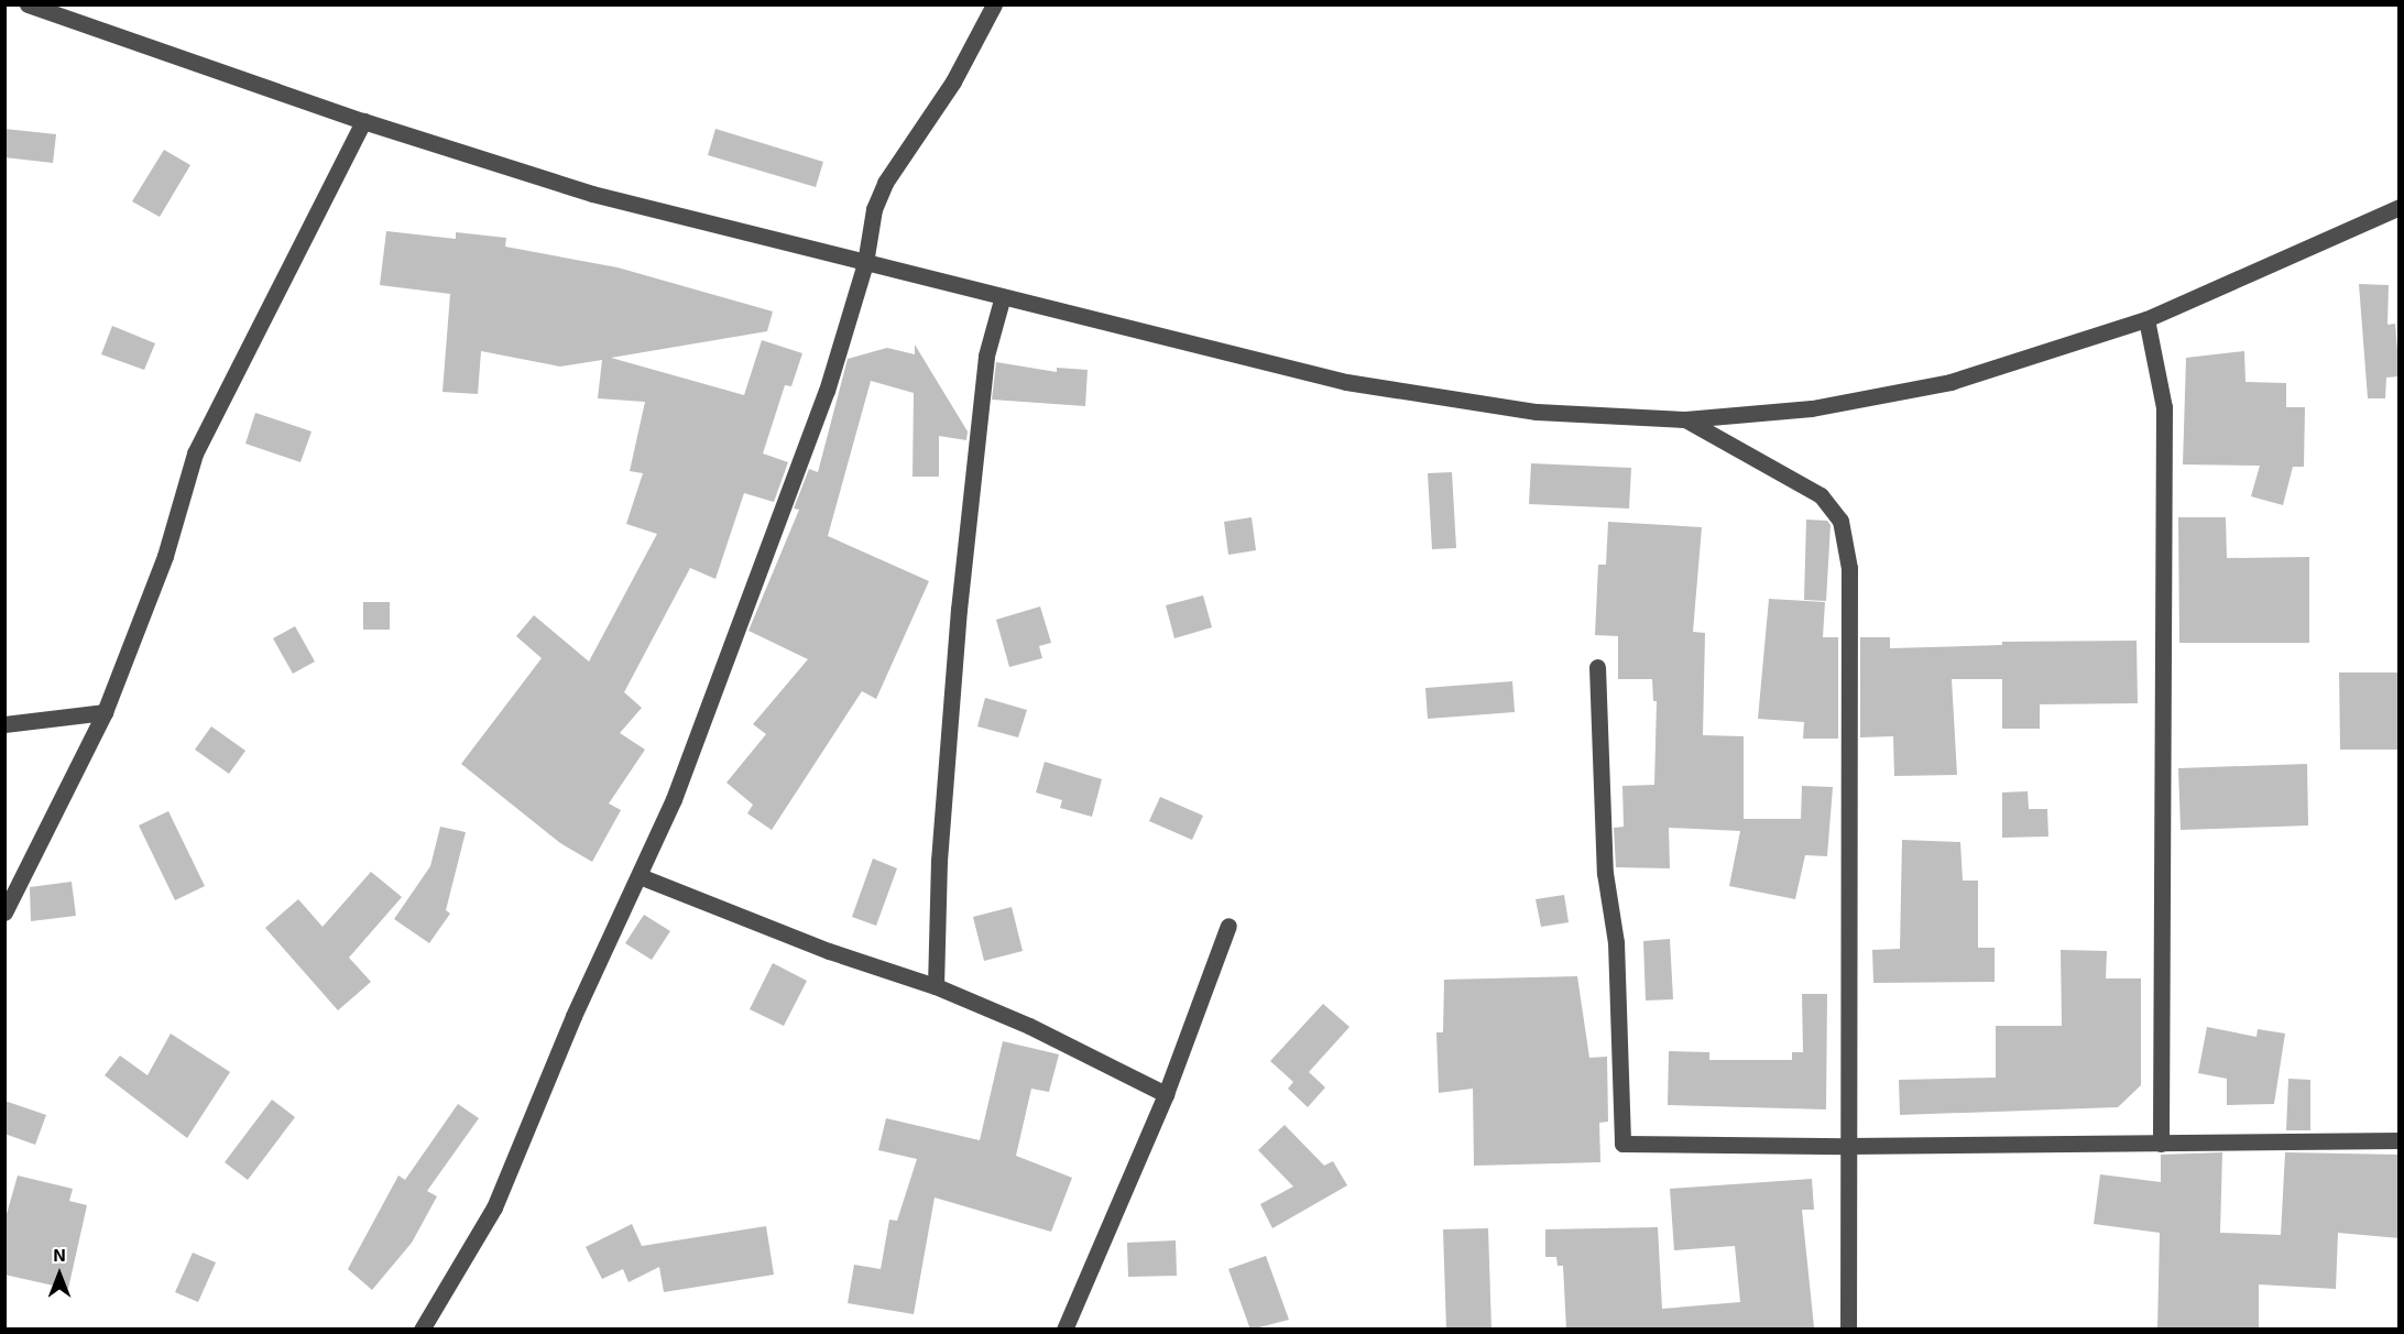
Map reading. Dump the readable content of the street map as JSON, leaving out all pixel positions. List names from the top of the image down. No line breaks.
{"north":"top"}
